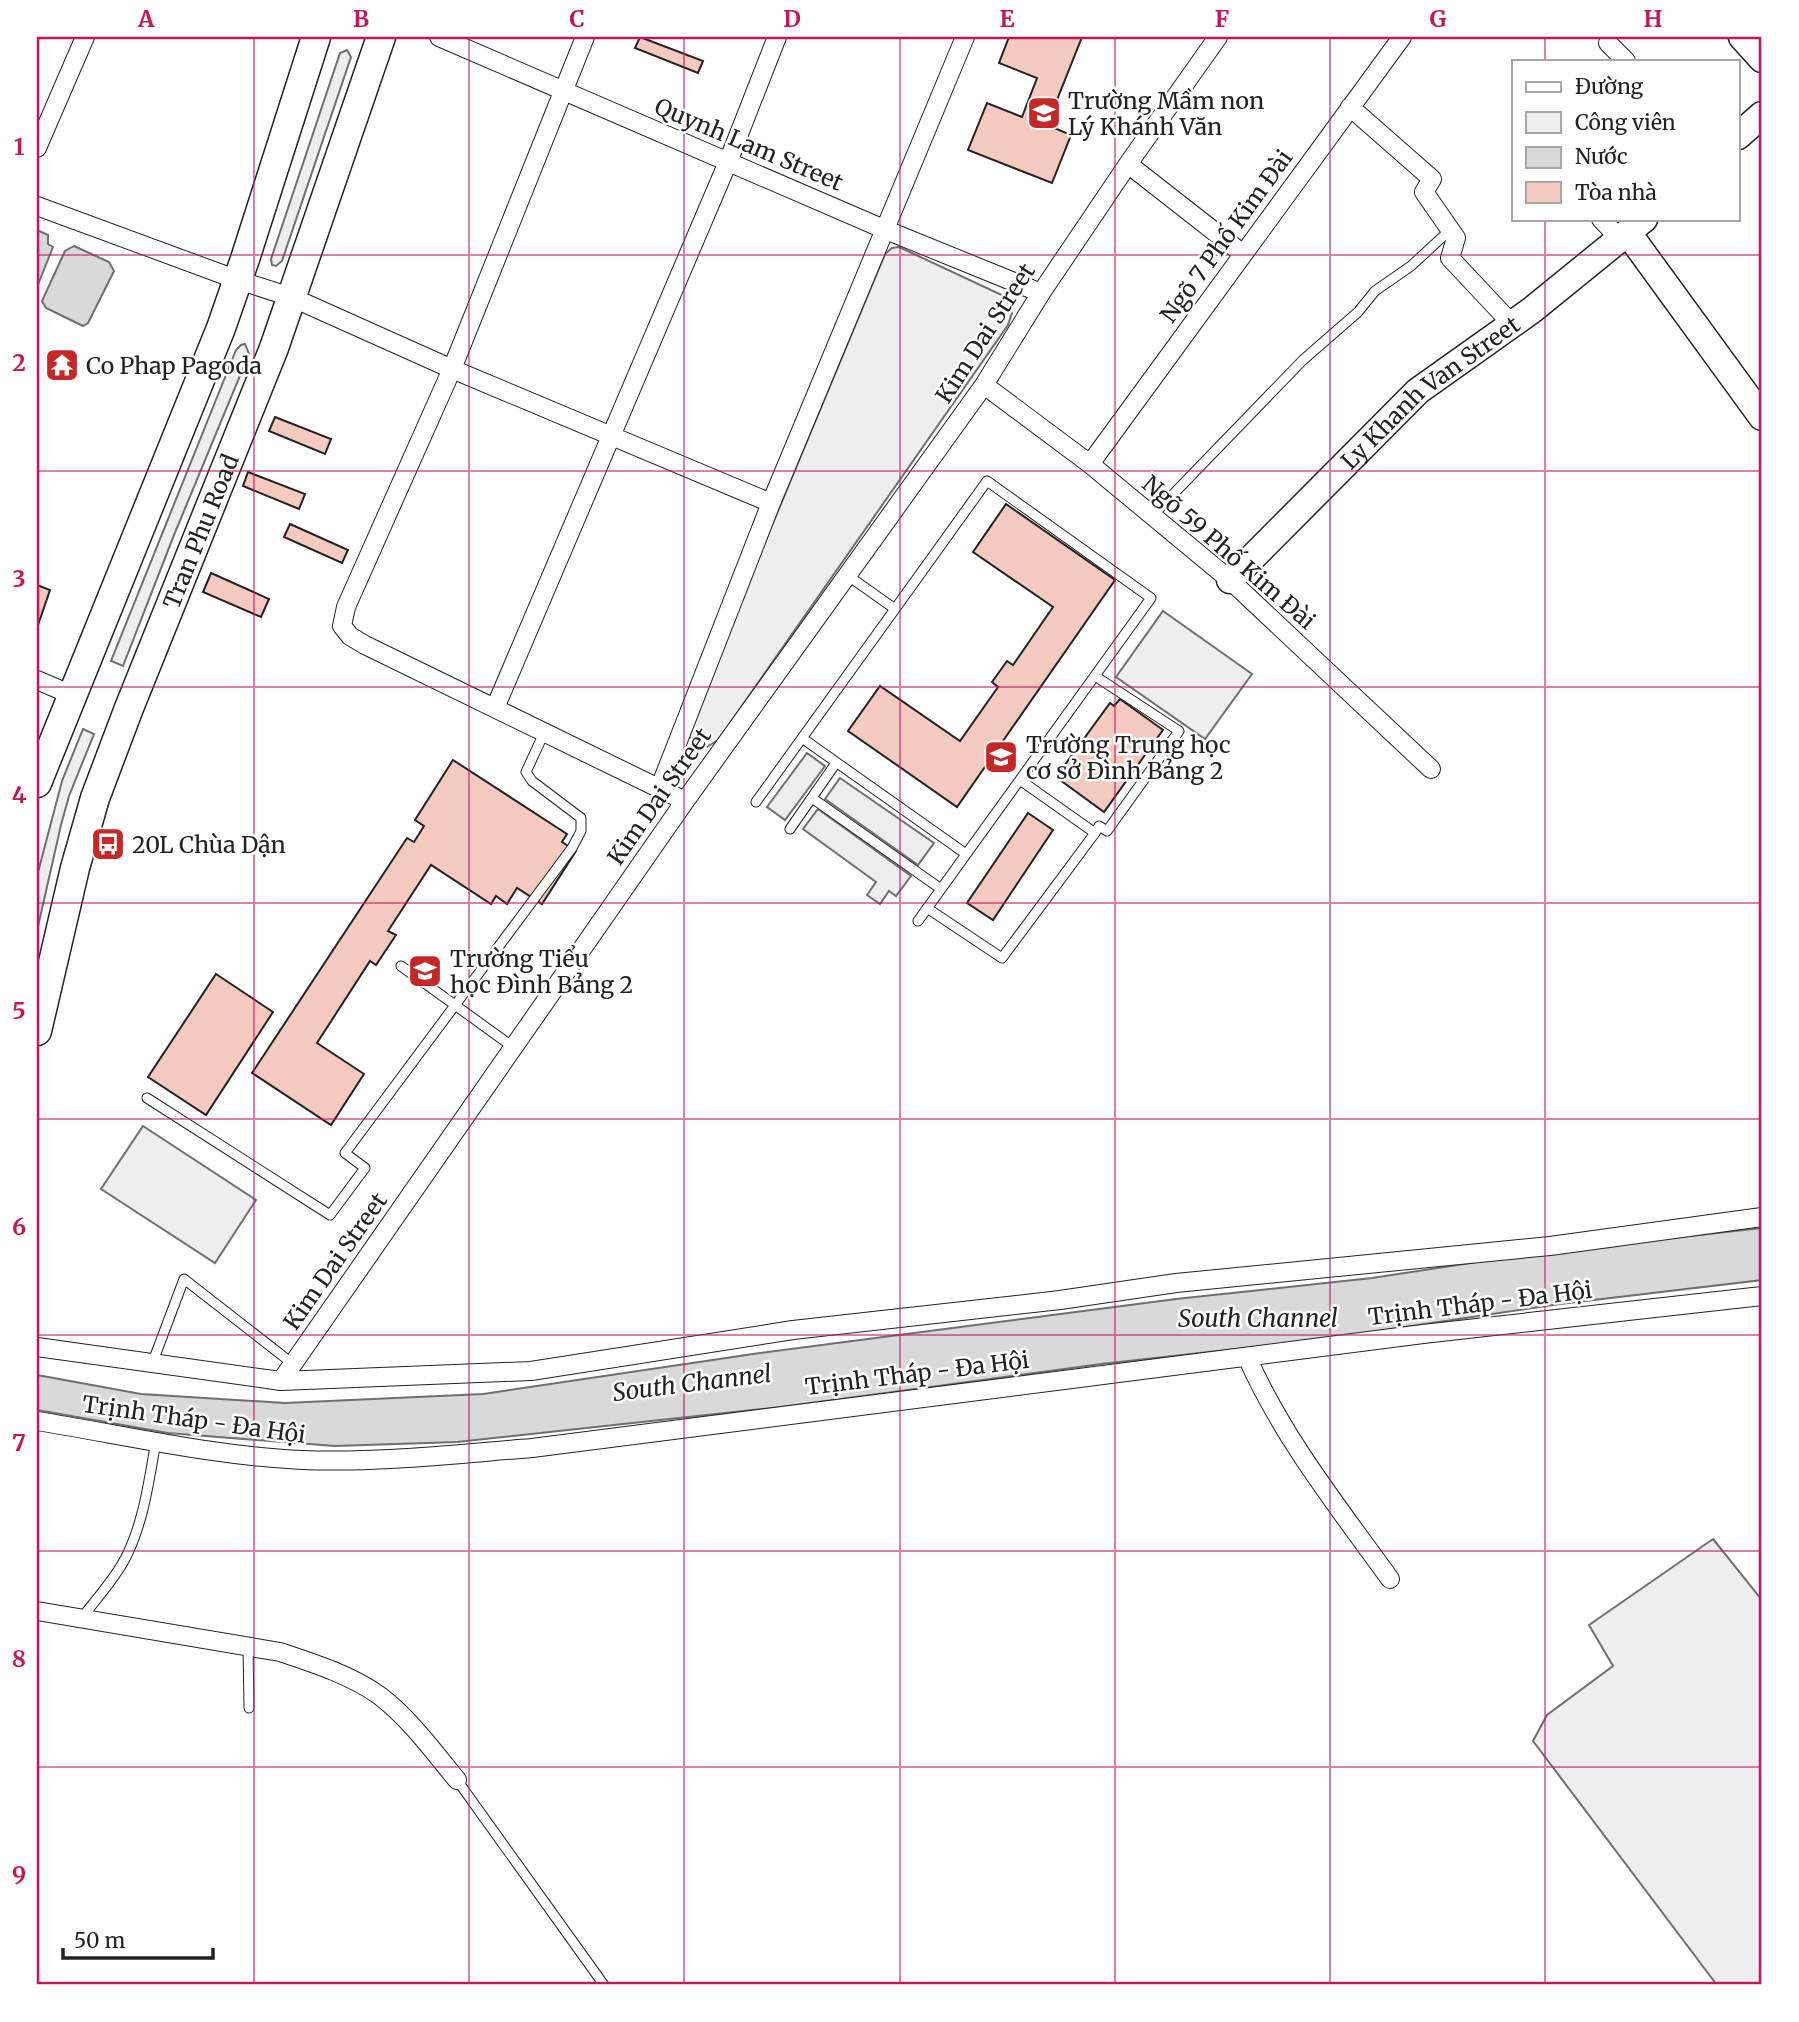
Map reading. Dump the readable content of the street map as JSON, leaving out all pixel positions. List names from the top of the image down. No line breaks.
{"streets":{"main road":["Ly Khanh Van Street","Tran Phu Road"],"street":["Quynh Lam Street","Ngõ 7 Phố Kim Đài","Kim Dai Street","Ngõ 59 Phố Kim Đài","Trịnh Tháp - Đa Hội"]},"crossings":[["Quynh Lam Street","Kim Dai Street"],["Ngõ 7 Phố Kim Đài","Ngõ 59 Phố Kim Đài"],["Kim Dai Street","Ngõ 59 Phố Kim Đài"],["Ly Khanh Van Street","Ngõ 59 Phố Kim Đài"]],"water":["South Channel"],"places":{"school or university":["Trường Mầm non Lý Khánh Văn","Trường Trung học cơ sở Đình Bảng 2","Trường Tiểu học Đình Bảng 2"],"temple":["Co Phap Pagoda"],"bus stop":["20L Chùa Dận"]},"legend":["Đường","Công viên","Nước","Tòa nhà"],"scale_bar":"50 m","grid":{"columns":["A","B","C","D","E","F","G","H"],"rows":["1","2","3","4","5","6","7","8","9"]}}
